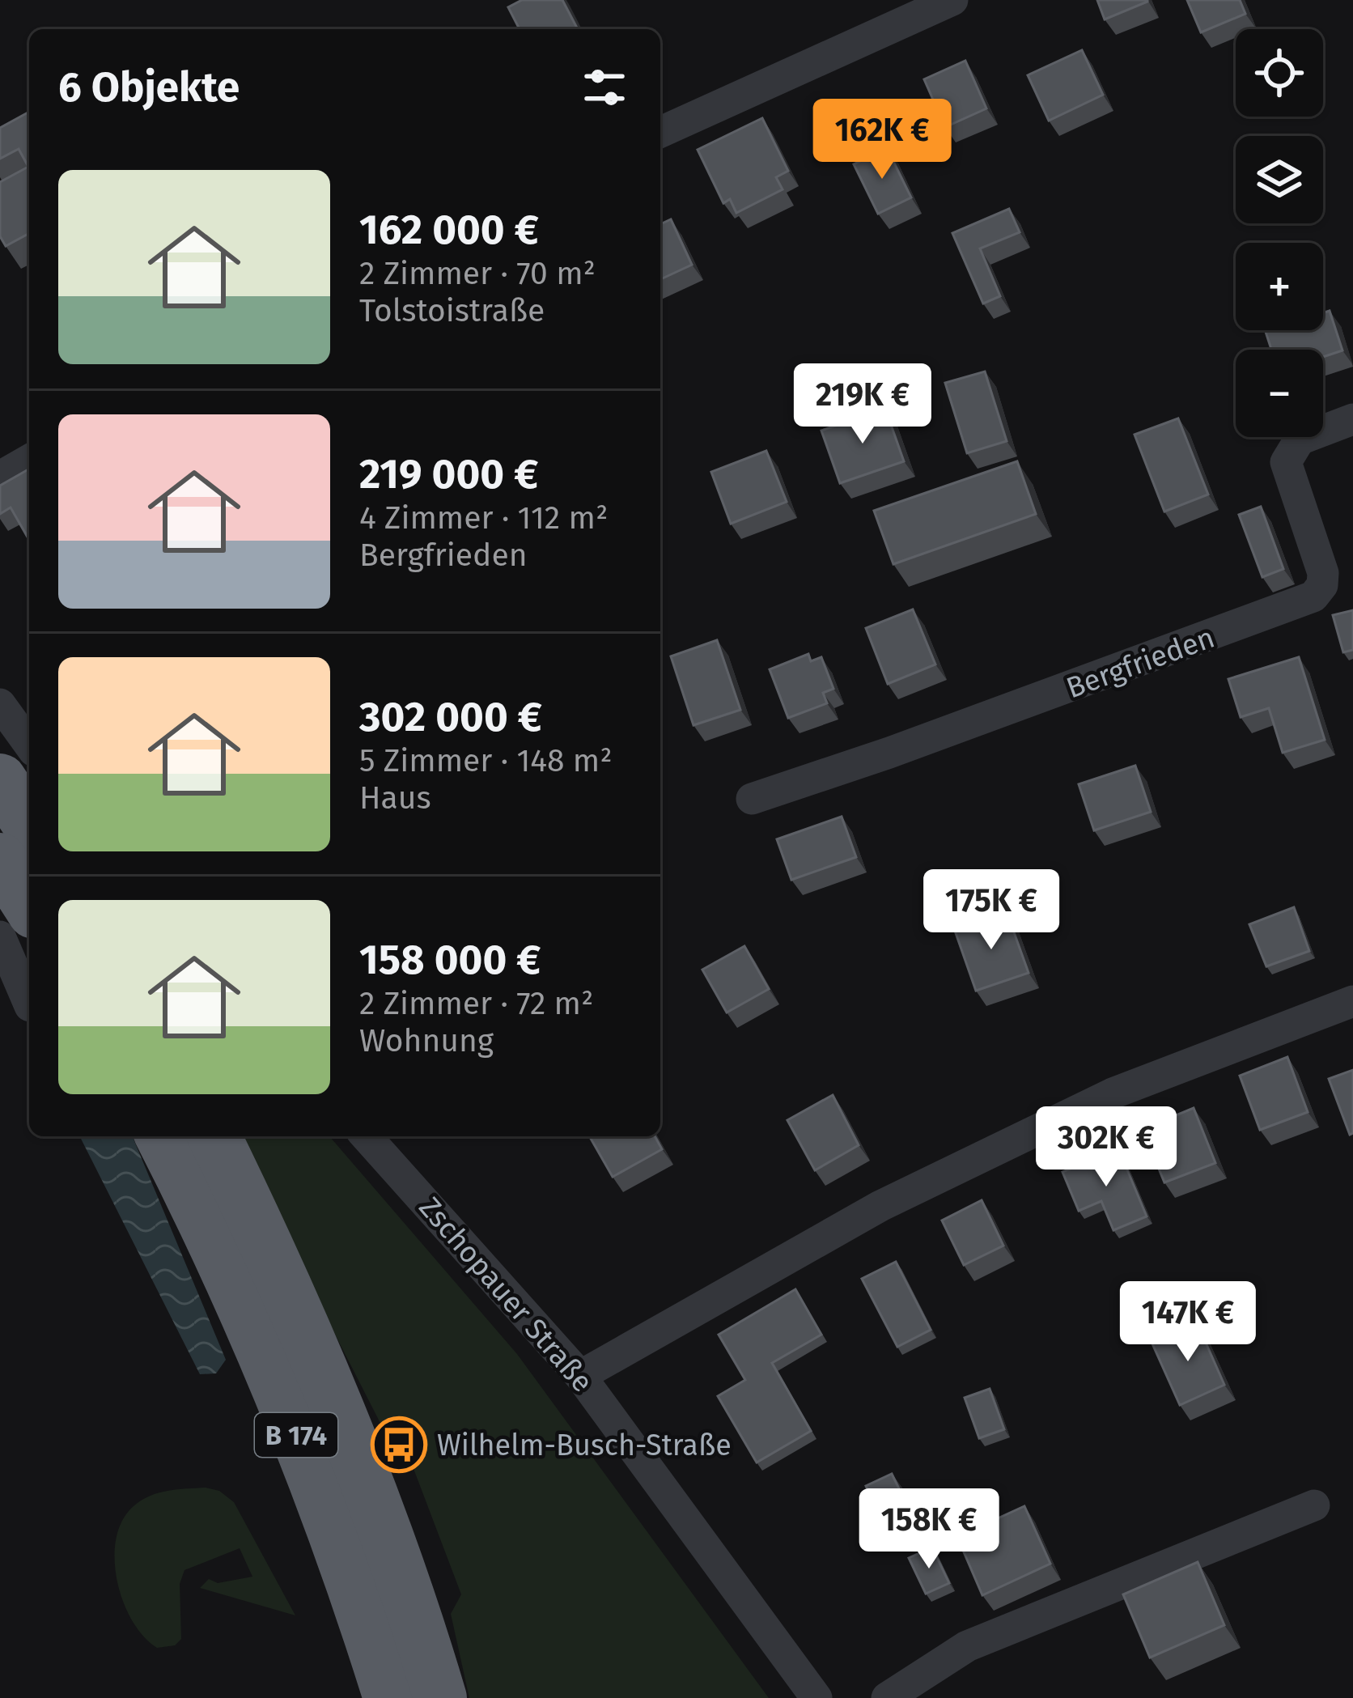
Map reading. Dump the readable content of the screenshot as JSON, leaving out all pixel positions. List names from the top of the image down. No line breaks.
{"streets":{"highway":["B 174"],"street":["Bergfrieden","Zschopauer Straße"]},"places":{"bus stop":["Wilhelm-Busch-Straße"]},"page":{"map_buttons":["+","−"],"heading":"6 Objekte","price":["162K €","219K €","175K €","302K €","147K €","158K €"],"list":[{"name":"162 000 €","note":"2 Zimmer · 70 m² · Tolstoistraße"},{"name":"219 000 €","note":"4 Zimmer · 112 m² · Bergfrieden"},{"name":"302 000 €","note":"5 Zimmer · 148 m² · Haus"},{"name":"158 000 €","note":"2 Zimmer · 72 m² · Wohnung"}]}}
